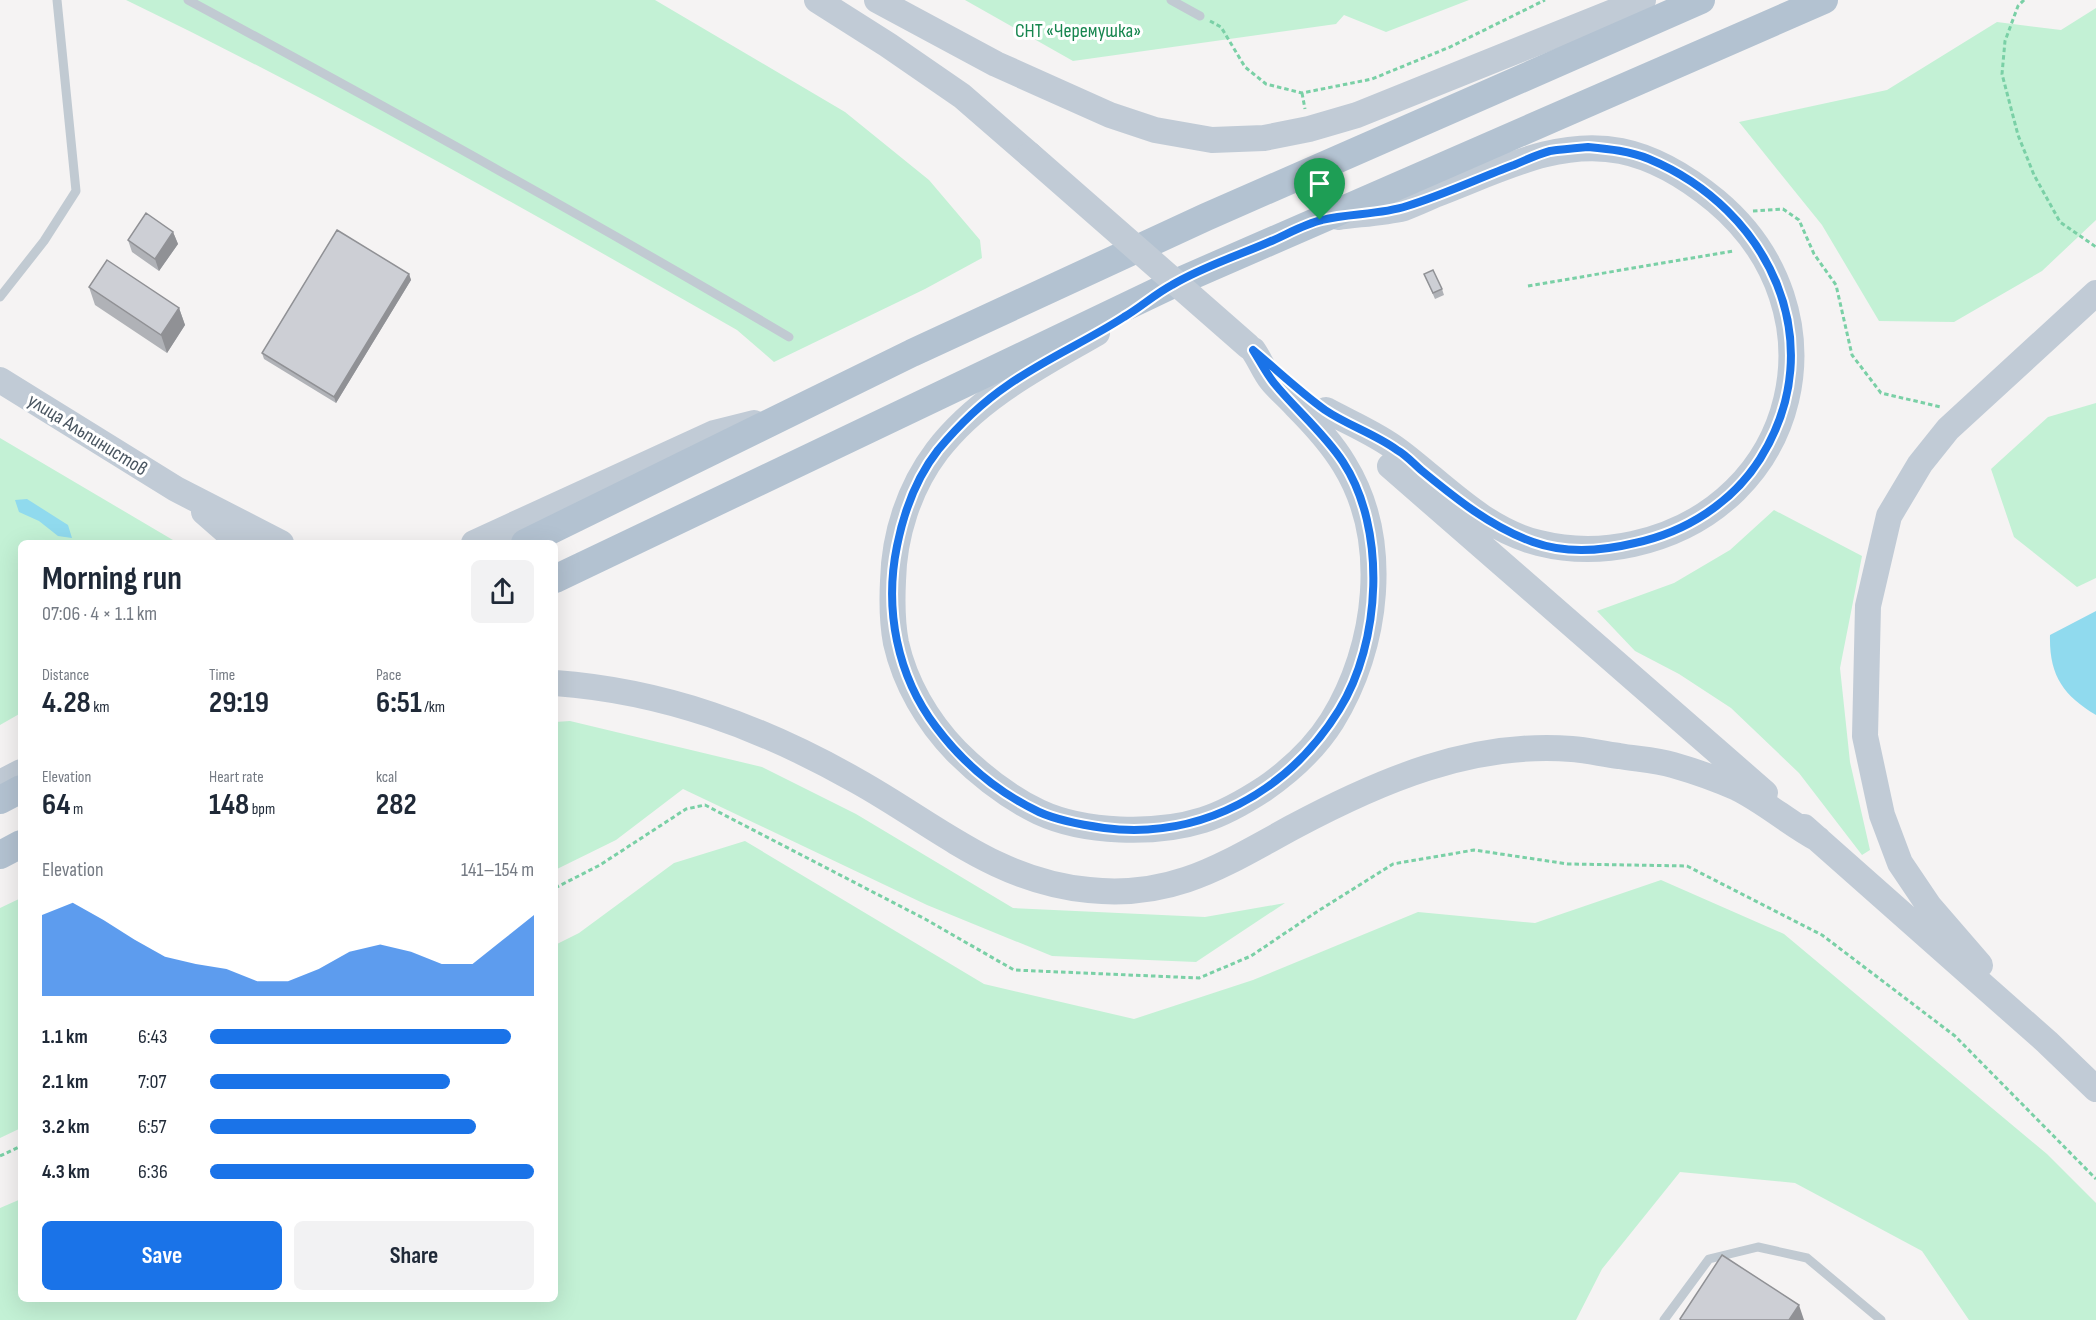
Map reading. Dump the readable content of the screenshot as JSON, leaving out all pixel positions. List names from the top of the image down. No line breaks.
{"streets":{"main road":["улица Альпинистов"]},"parks":["СНТ «Черемушка»"],"page":{"heading":["Morning run","07:06 · 4 × 1.1 km"],"stats":[["Distance","4.28 km"],["Time","29:19"],["Pace","6:51 /km"],["Elevation","64 m"],["Heart rate","148 bpm"],["kcal","282"]],"chart":["Elevation","141–154 m"],"list":[{"name":"1.1 km","note":"6:43"},{"name":"2.1 km","note":"7:07"},{"name":"3.2 km","note":"6:57"},{"name":"4.3 km","note":"6:36"}],"buttons":["Save","Share"]}}
